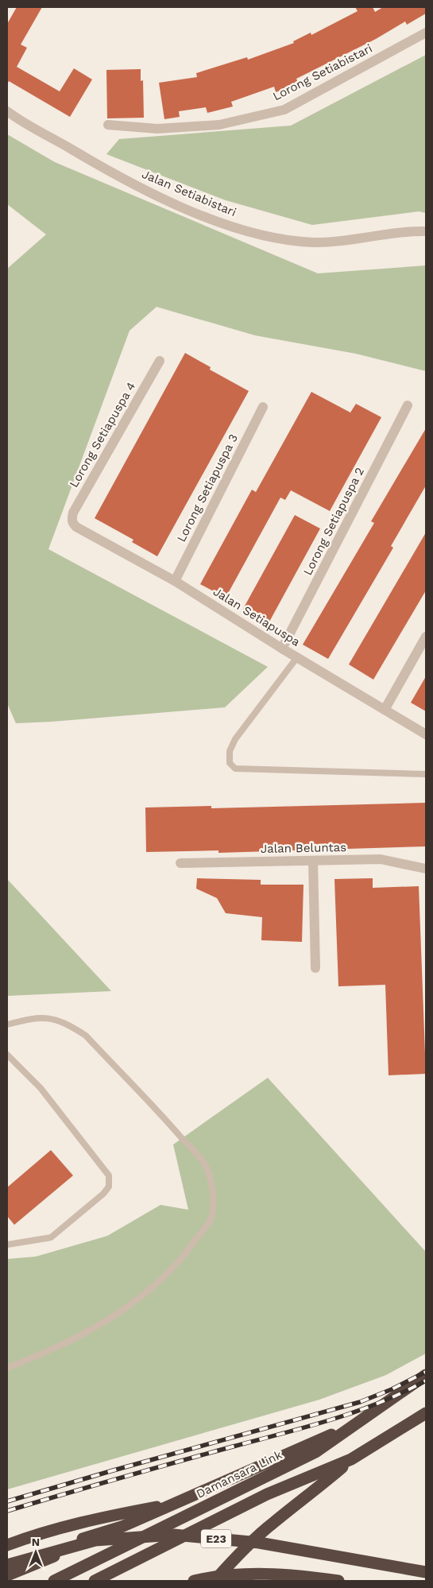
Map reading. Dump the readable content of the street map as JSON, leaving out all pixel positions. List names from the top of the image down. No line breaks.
{"streets":{"highway":["Damansara Link","E23"],"street":["Lorong Setiabistari","Jalan Setiabistari","Lorong Setiapuspa 4","Lorong Setiapuspa 3","Lorong Setiapuspa 2","Jalan Setiapuspa","Jalan Beluntas"]},"crossings":[["Lorong Setiapuspa 4","Jalan Setiapuspa"],["Lorong Setiapuspa 3","Jalan Setiapuspa"],["Lorong Setiapuspa 2","Jalan Setiapuspa"]],"north":"top"}
